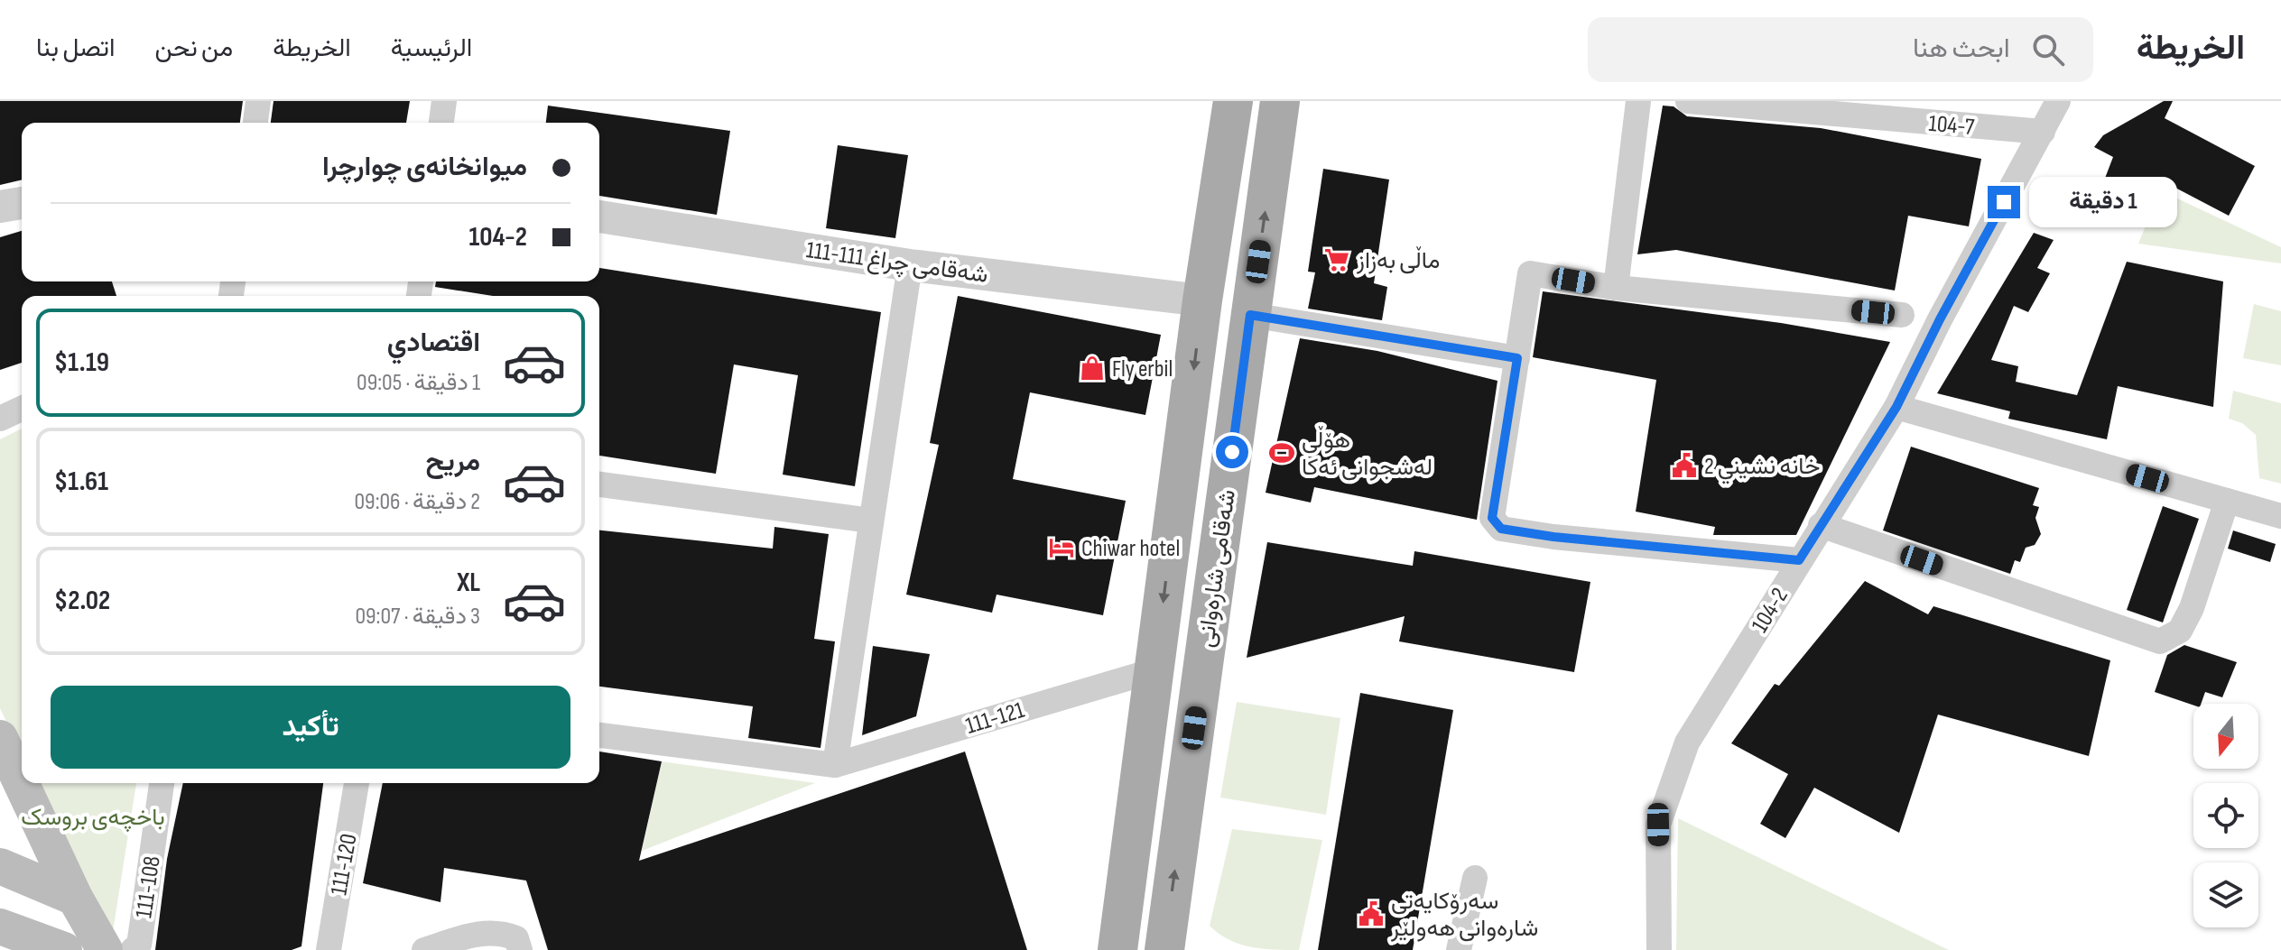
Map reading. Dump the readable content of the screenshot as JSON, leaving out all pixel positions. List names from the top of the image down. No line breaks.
{"streets":{"main road":["شەقامی شارەوانی"],"street":["104-7","شەقامی چراغ 111-111","104-2","111-121","111-120","111-108"]},"crossings":[["104-7","104-2"],["شەقامی چراغ 111-111","شەقامی شارەوانی"],["شەقامی شارەوانی","111-121"]],"parks":["باخچەی بروسک"],"places":{"supermarket":["ماڵی بەزاز"],"shop":["Fly erbil"],"sports":["هۆڵی لەشجوانی ئەکا"],"public building":["خانه نشيني 2","سەرۆکایەتی شارەوانی هەولێر"],"hotel":["Chiwar hotel"]},"north":"bottom","page":{"header":"الخريطة","search":"ابحث هنا","nav":["الرئيسية","الخريطة","من نحن","اتصل بنا"],"banner":["میوانخانەی چوارچرا","104-2"],"bubble":"1 دقيقة","list":[{"name":"اقتصادي","note":"1 دقيقة · 09:05","value":"$1.19"},{"name":"مريح","note":"2 دقيقة · 09:06","value":"$1.61"},{"name":"XL","note":"3 دقيقة · 09:07","value":"$2.02"}],"buttons":"تأكيد"}}
